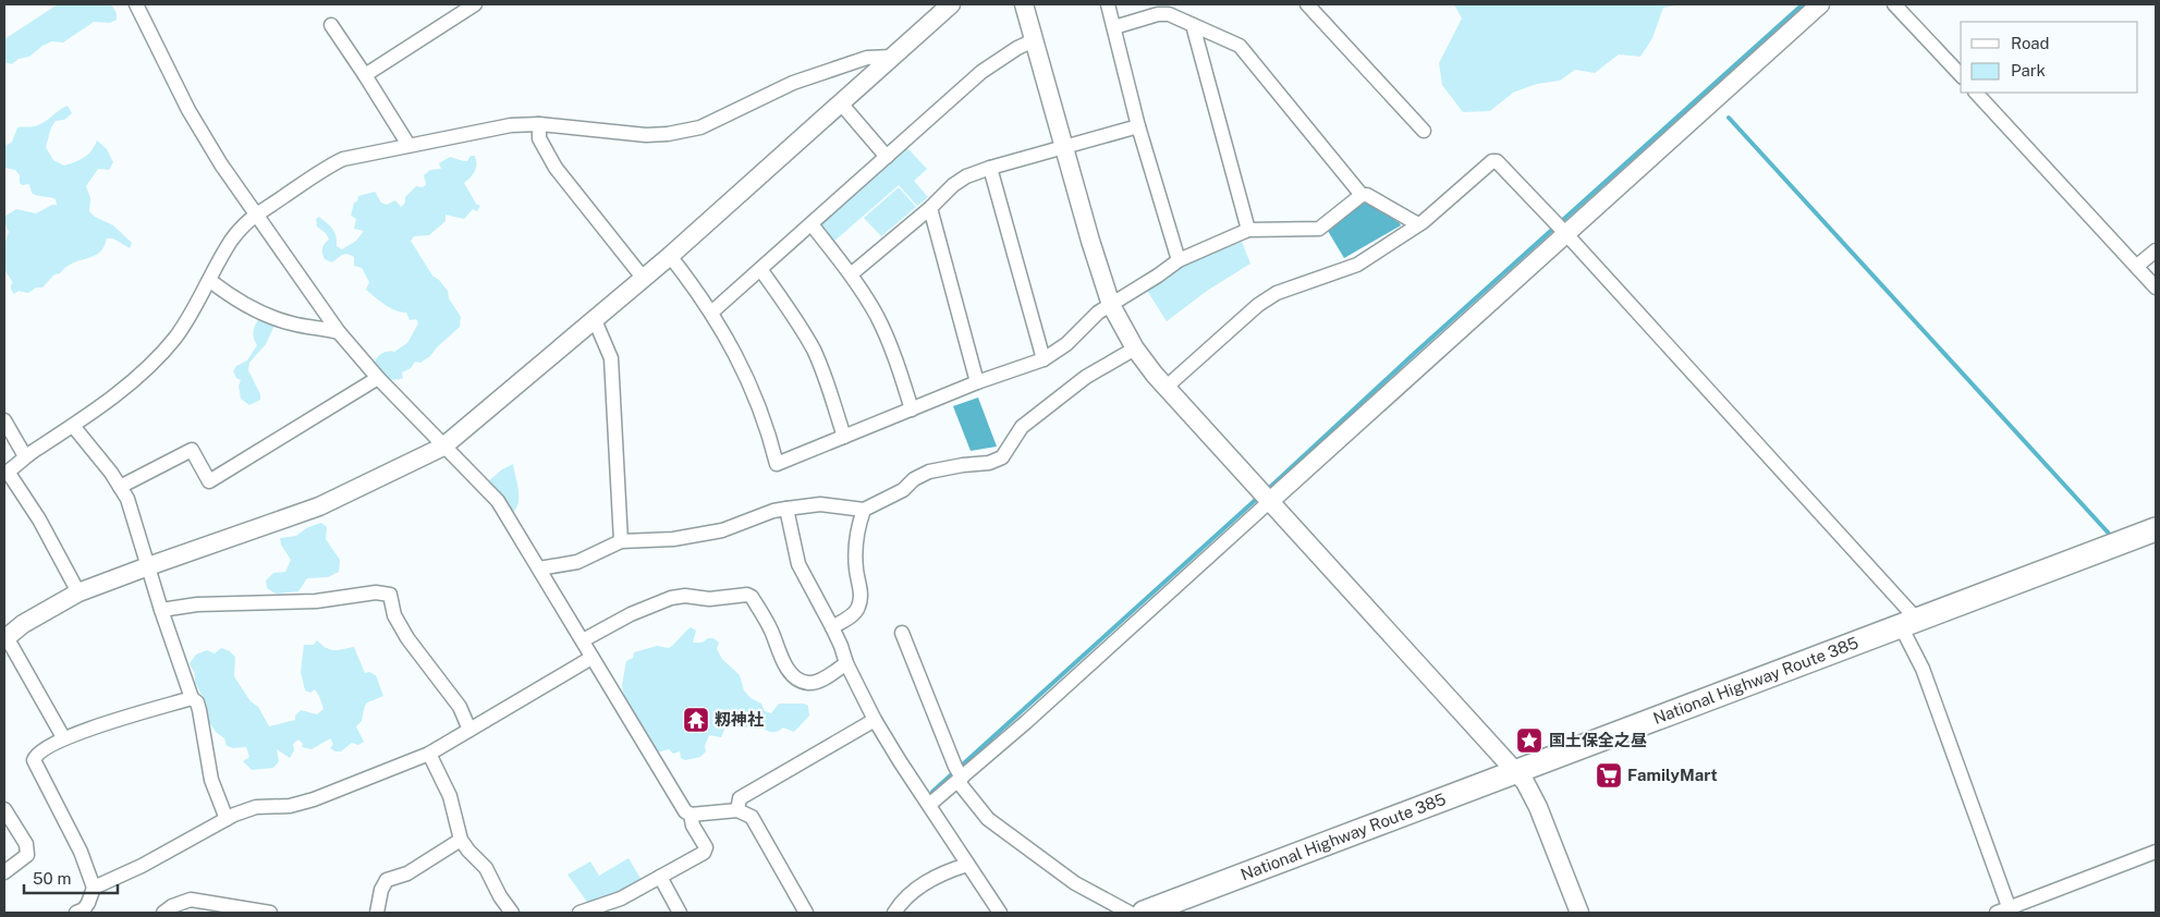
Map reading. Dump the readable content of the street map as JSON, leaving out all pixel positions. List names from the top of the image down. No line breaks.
{"streets":{"highway":["National Highway Route 385"]},"places":{"temple":["籾神社"],"place":["国土保全之昼"],"supermarket":["FamilyMart"]},"legend":["Road","Park"],"scale_bar":"50 m"}
